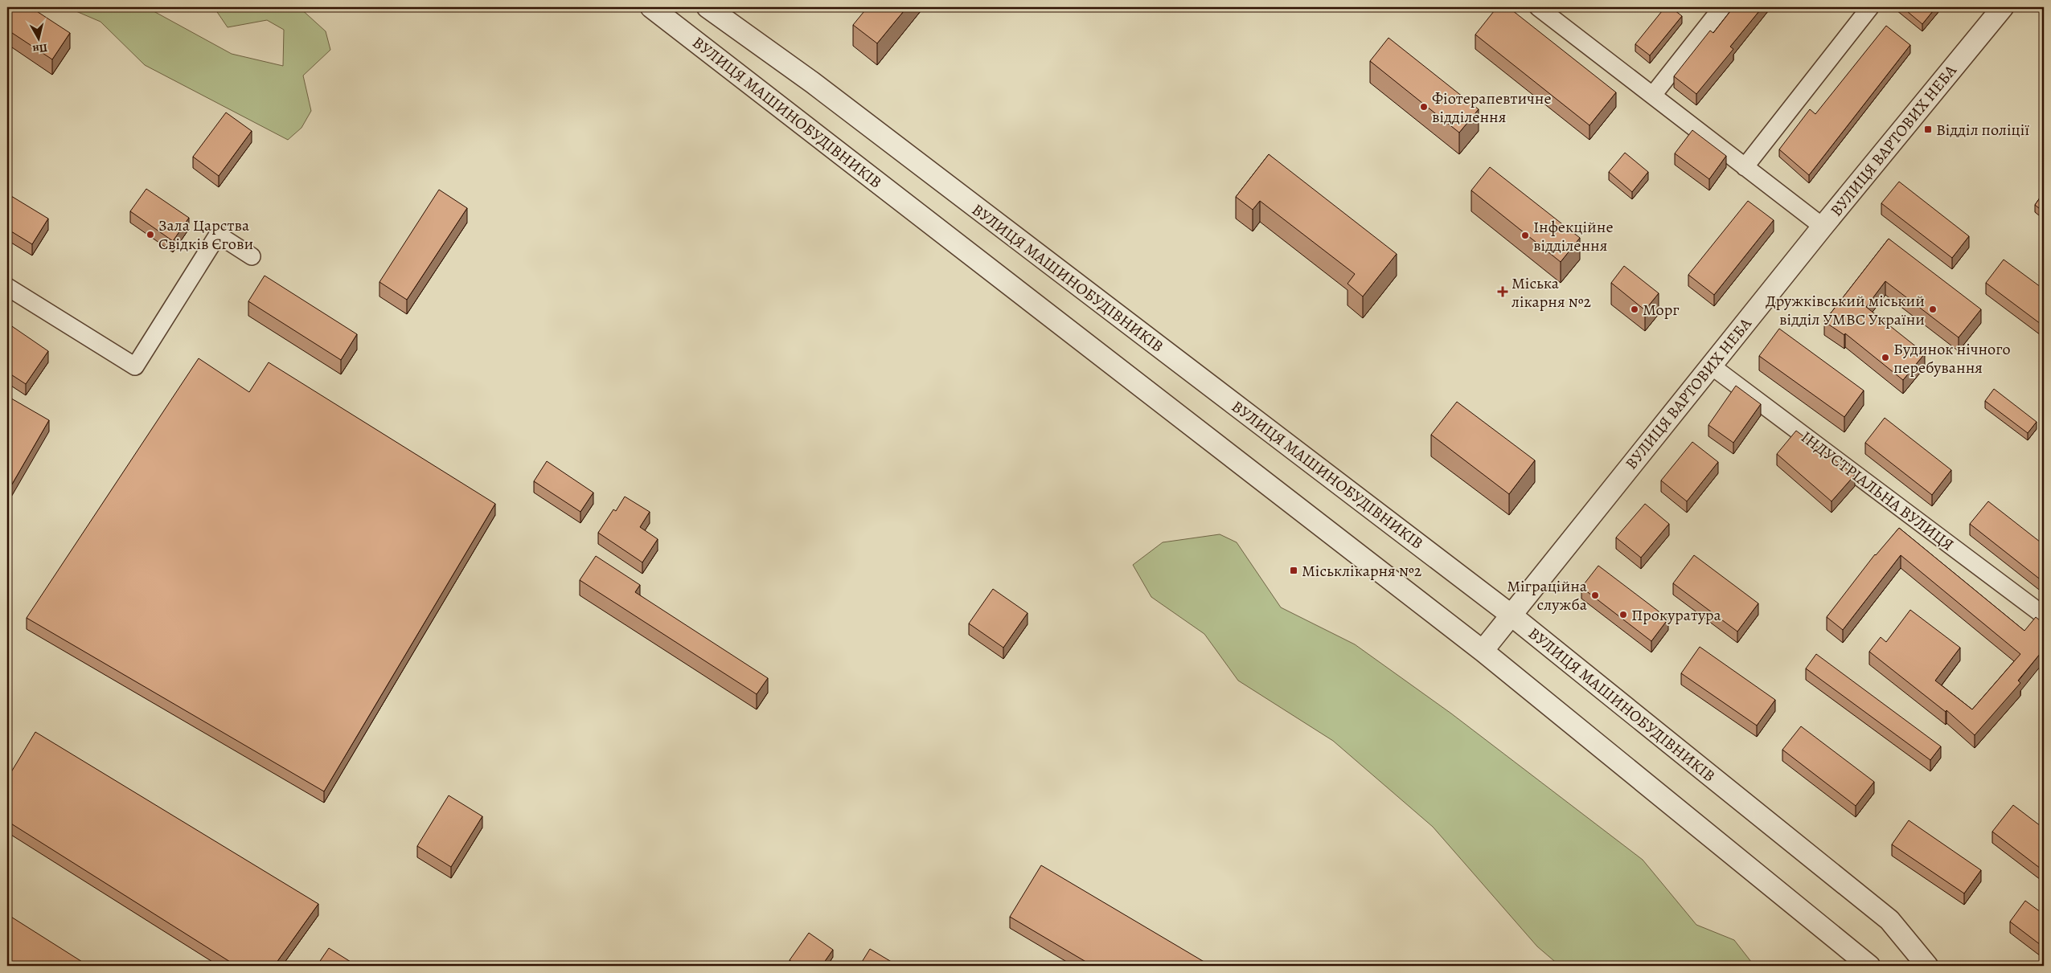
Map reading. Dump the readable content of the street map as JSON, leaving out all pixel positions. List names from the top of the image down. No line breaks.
{"streets":{"street":["ВУЛИЦЯ МАШИНОБУДІВНИКІВ","ВУЛИЦЯ ВАРТОВИХ НЕБА","ІНДУСТРІАЛЬНА ВУЛИЦЯ"]},"crossings":[["ВУЛИЦЯ МАШИНОБУДІВНИКІВ","ВУЛИЦЯ ВАРТОВИХ НЕБА"],["ВУЛИЦЯ ВАРТОВИХ НЕБА","ІНДУСТРІАЛЬНА ВУЛИЦЯ"]],"places":{"other":["Фіотерапевтичне відділення","Зала Царства Свідків Єгови","Інфекційне відділення","Морг","Дружківський міський відділ УМВС України","Будинок нічного перебування","Міграційна служба","Прокуратура"],"transit":["Відділ поліції","Міськлікарня №2"],"health":["Міська лікарня №2"]},"north":"bottom"}
